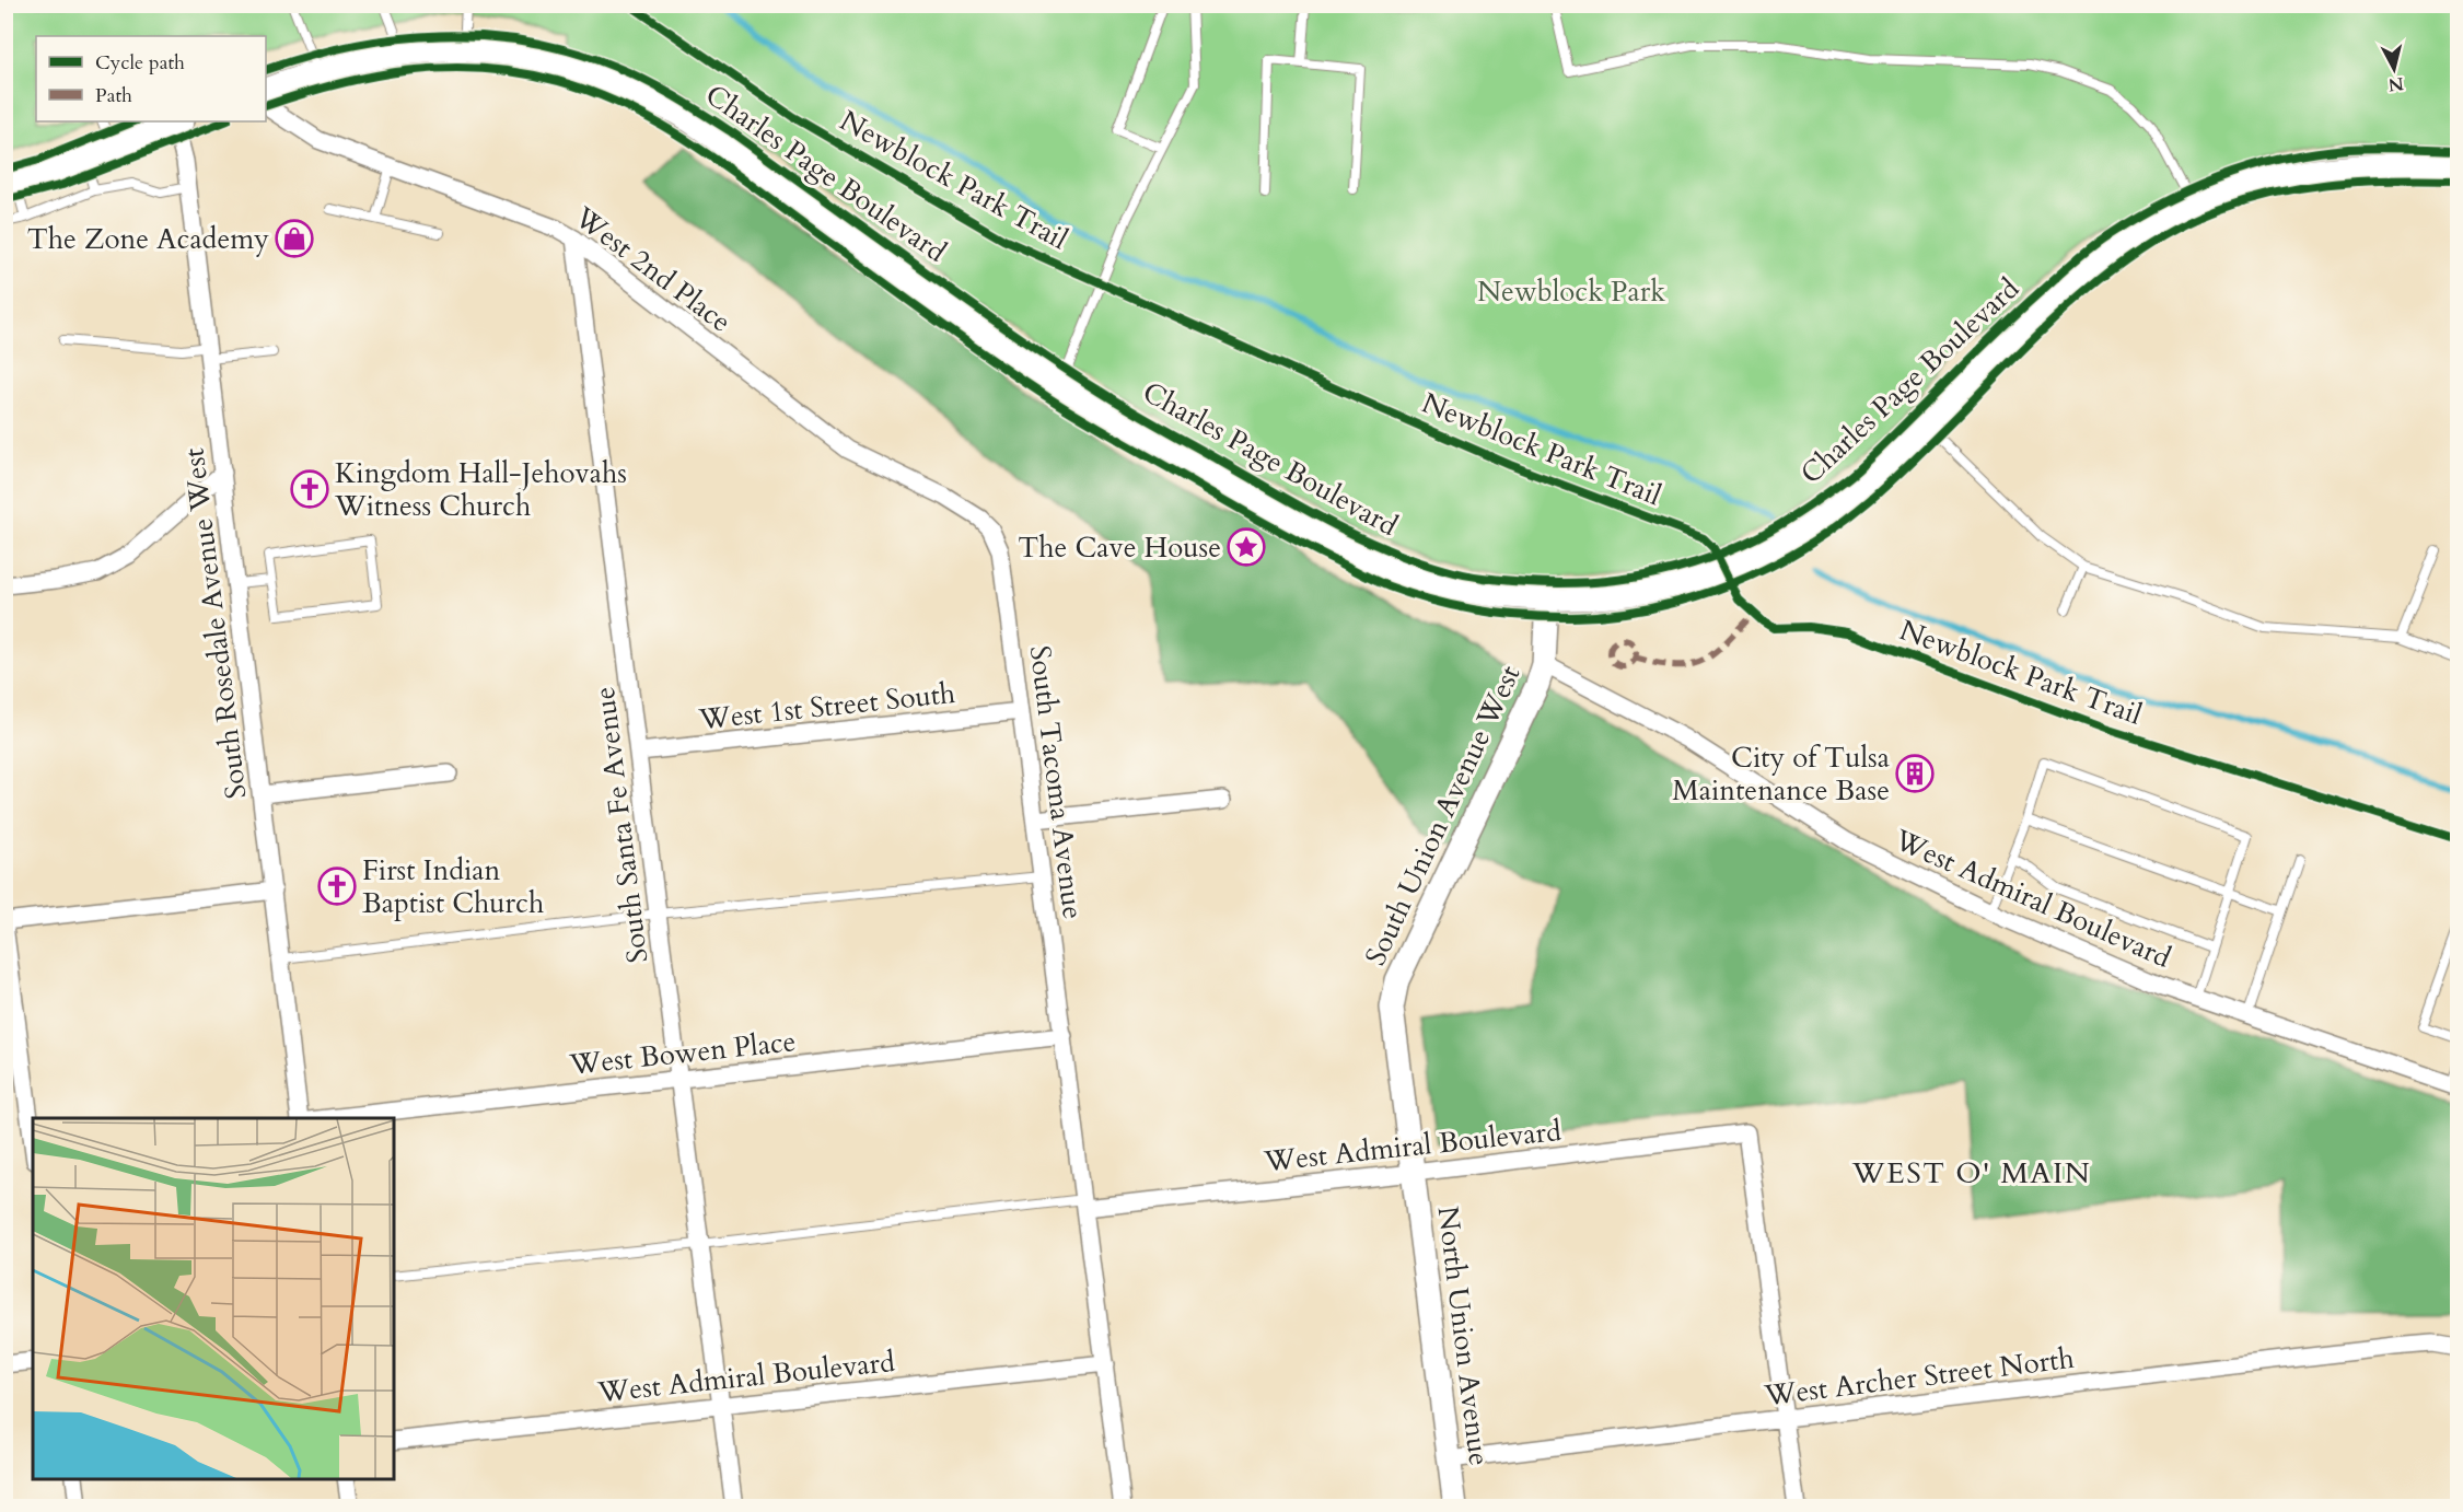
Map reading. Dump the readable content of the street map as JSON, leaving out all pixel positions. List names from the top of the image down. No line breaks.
{"streets":{"main road":["Charles Page Boulevard","South Union Avenue West","North Union Avenue"],"street":["West 2nd Place","South Rosedale Avenue West","West 1st Street South","South Tacoma Avenue","South Santa Fe Avenue","West Admiral Boulevard","West Bowen Place","West Archer Street North"],"cycle path":["Newblock Park Trail"]},"crossings":[["Charles Page Boulevard","South Union Avenue West"],["West 2nd Place","South Tacoma Avenue"],["West 2nd Place","South Santa Fe Avenue"],["West 1st Street South","South Tacoma Avenue"],["West 1st Street South","South Santa Fe Avenue"],["South Tacoma Avenue","West Admiral Boulevard"],["South Tacoma Avenue","West Bowen Place"],["South Union Avenue West","West Admiral Boulevard"],["South Union Avenue West","North Union Avenue"],["South Santa Fe Avenue","West Admiral Boulevard"],["South Santa Fe Avenue","West Bowen Place"],["West Admiral Boulevard","North Union Avenue"],["West Admiral Boulevard","West Archer Street North"],["North Union Avenue","West Archer Street North"]],"districts":["WEST O' MAIN"],"parks":["Newblock Park"],"places":{"shop":["The Zone Academy"],"church":["Kingdom Hall-Jehovahs Witness Church","First Indian Baptist Church"],"place":["The Cave House"],"building":["City of Tulsa Maintenance Base"]},"legend":["Cycle path","Path"],"north":"bottom"}
